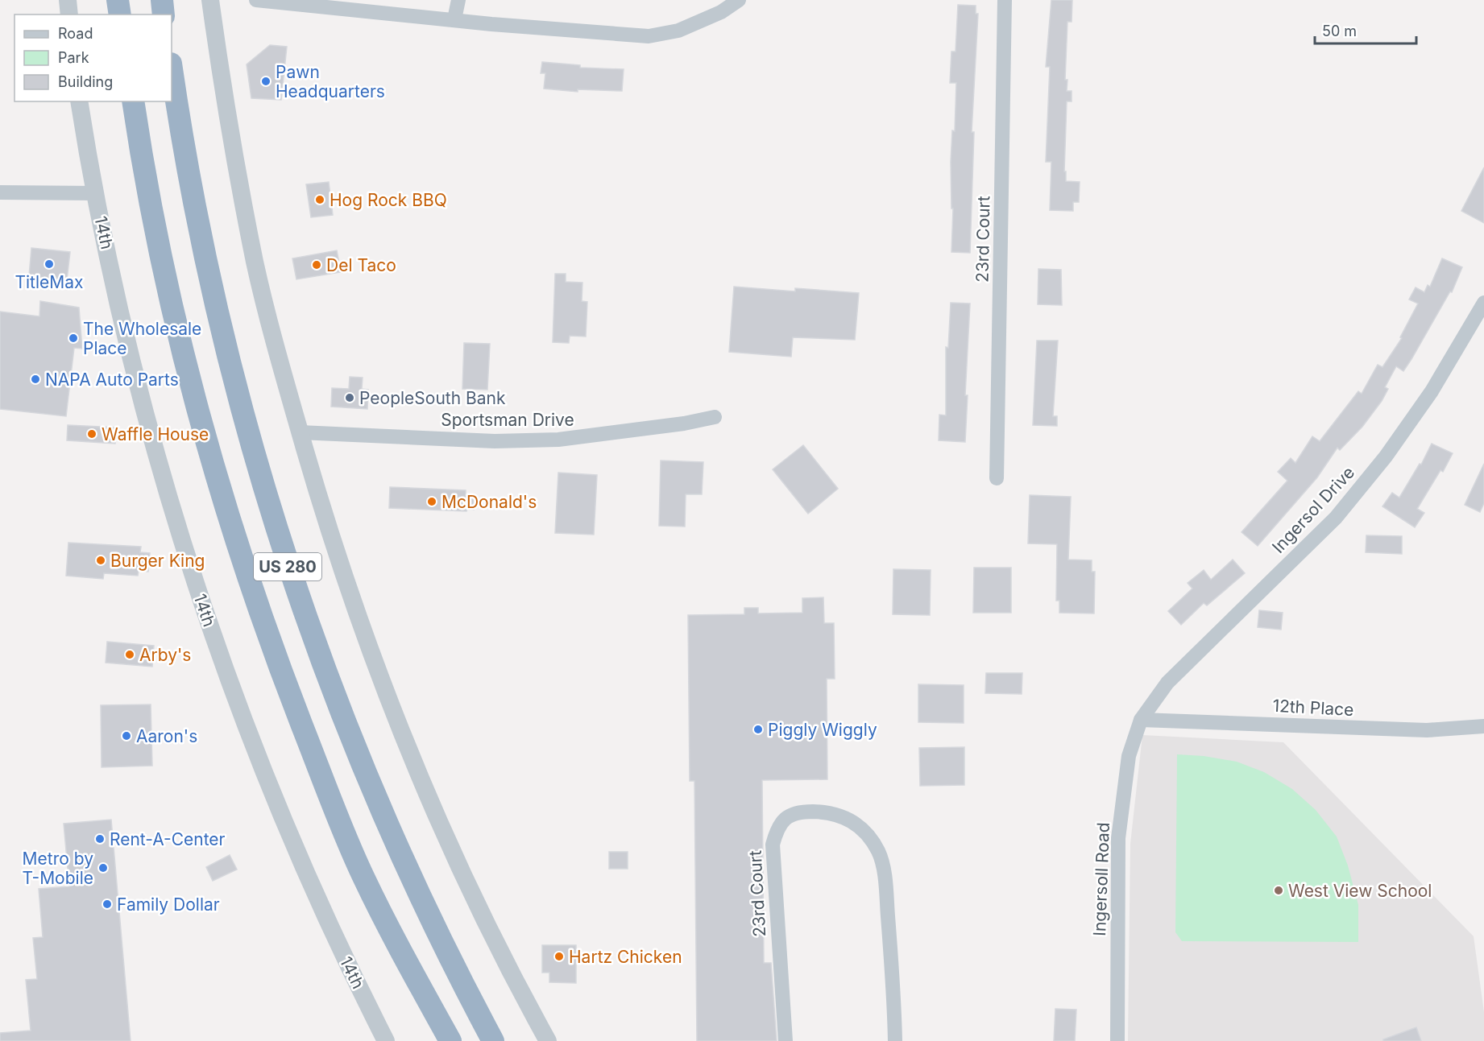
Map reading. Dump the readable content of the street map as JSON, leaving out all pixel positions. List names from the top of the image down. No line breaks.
{"streets":{"highway":["US 280"],"street":["14th","23rd Court","Sportsman Drive","Ingersol Drive","12th Place","Ingersoll Road"]},"crossings":[["Ingersol Drive","12th Place"],["Ingersol Drive","Ingersoll Road"],["12th Place","Ingersoll Road"]],"places":["Pawn Headquarters","Hog Rock BBQ","TitleMax","Del Taco","The Wholesale Place","NAPA Auto Parts","PeopleSouth Bank","Waffle House","McDonald's","Burger King","Arby's","Piggly Wiggly","Aaron's","Rent-A-Center","Metro by T-Mobile","West View School","Family Dollar","Hartz Chicken"],"legend":["Road","Park","Building"],"scale_bar":"50 m"}
